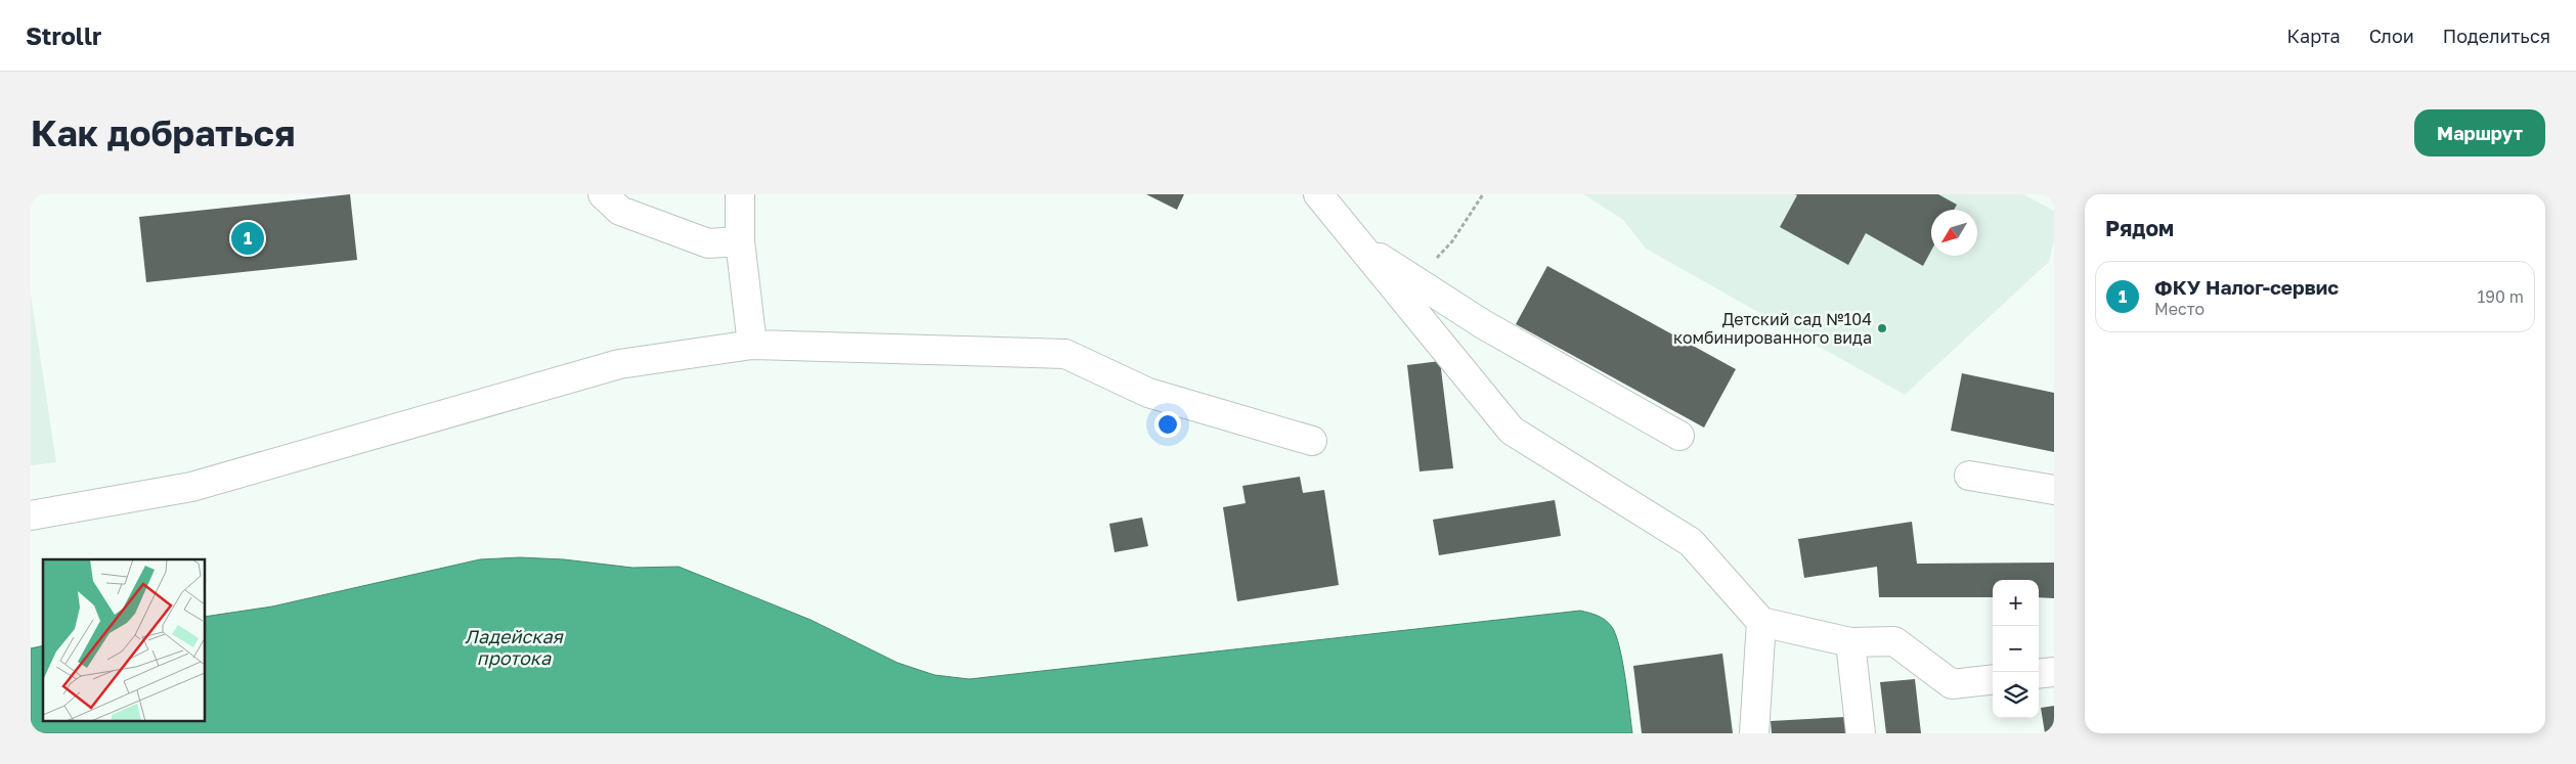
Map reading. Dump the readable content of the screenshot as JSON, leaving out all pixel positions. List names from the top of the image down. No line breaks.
{"water":["Ладейская протока"],"places":["Детский сад №104 комбинированного вида"],"north":"bottom left","page":{"header":"Strollr","nav":["Карта","Слои","Поделиться"],"buttons":"Маршрут","title":"Как добраться","heading":"Рядом","pins":"1","list":[{"mark":"1","name":"ФКУ Налог-сервис","note":"Место","value":"190 m"}],"map_buttons":["+","−"]}}
